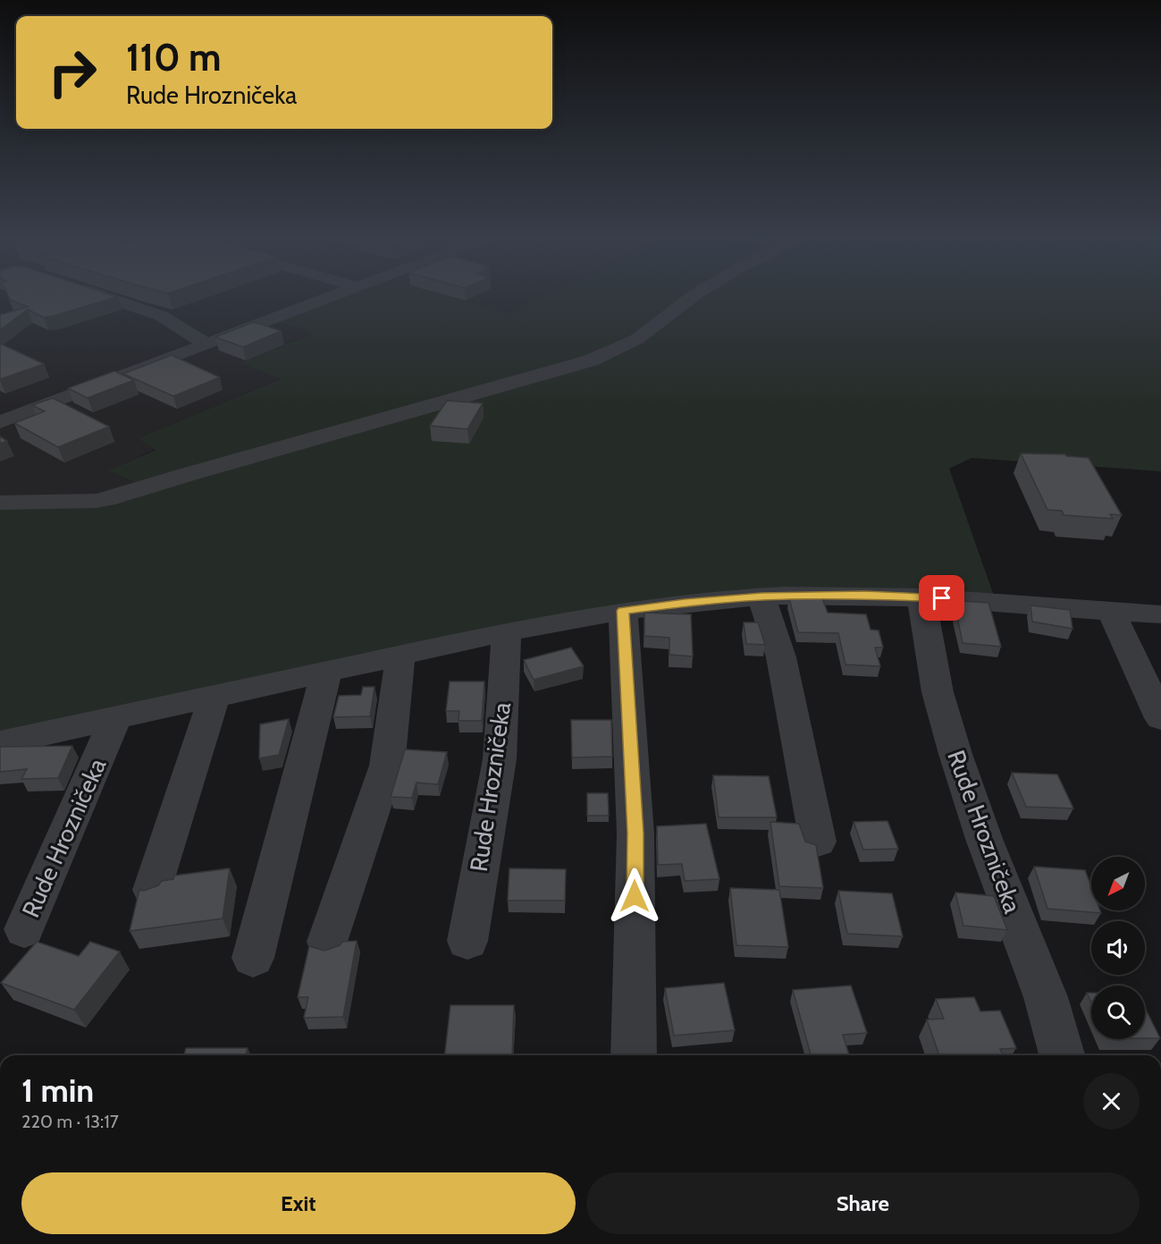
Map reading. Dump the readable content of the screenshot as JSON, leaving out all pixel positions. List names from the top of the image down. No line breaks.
{"streets":{"street":["Rude Hrozničeka"]},"north":"bottom left","page":{"turn":["110 m","Rude Hrozničeka"],"heading":["1 min","220 m · 13:17"],"buttons":["Exit","Share"]}}
